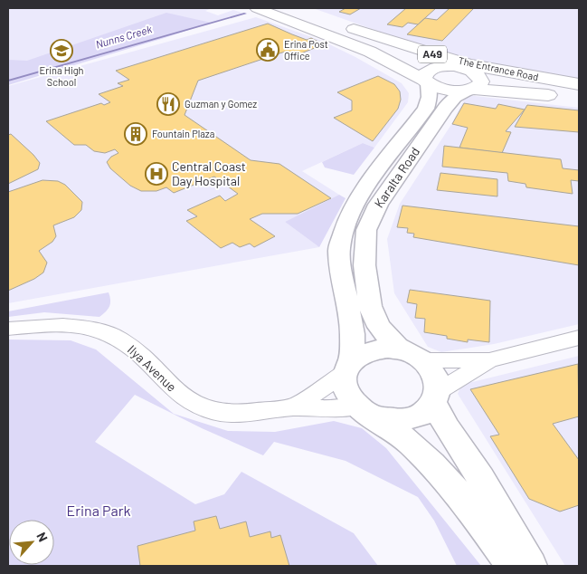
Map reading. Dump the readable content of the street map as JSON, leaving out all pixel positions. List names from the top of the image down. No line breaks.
{"streets":{"highway":["A49","The Entrance Road"],"street":["Karalta Road","Ilya Avenue"]},"crossings":[["A49","The Entrance Road"],["A49","Karalta Road"],["The Entrance Road","Karalta Road"],["Karalta Road","Ilya Avenue"]],"water":["Nunns Creek"],"parks":["Erina Park"],"places":{"public building":["Erina Post Office"],"school or university":["Erina High School"],"restaurant":["Guzman y Gomez"],"building":["Fountain Plaza"],"hospital":["Central Coast Day Hospital"]},"north":"top right"}
